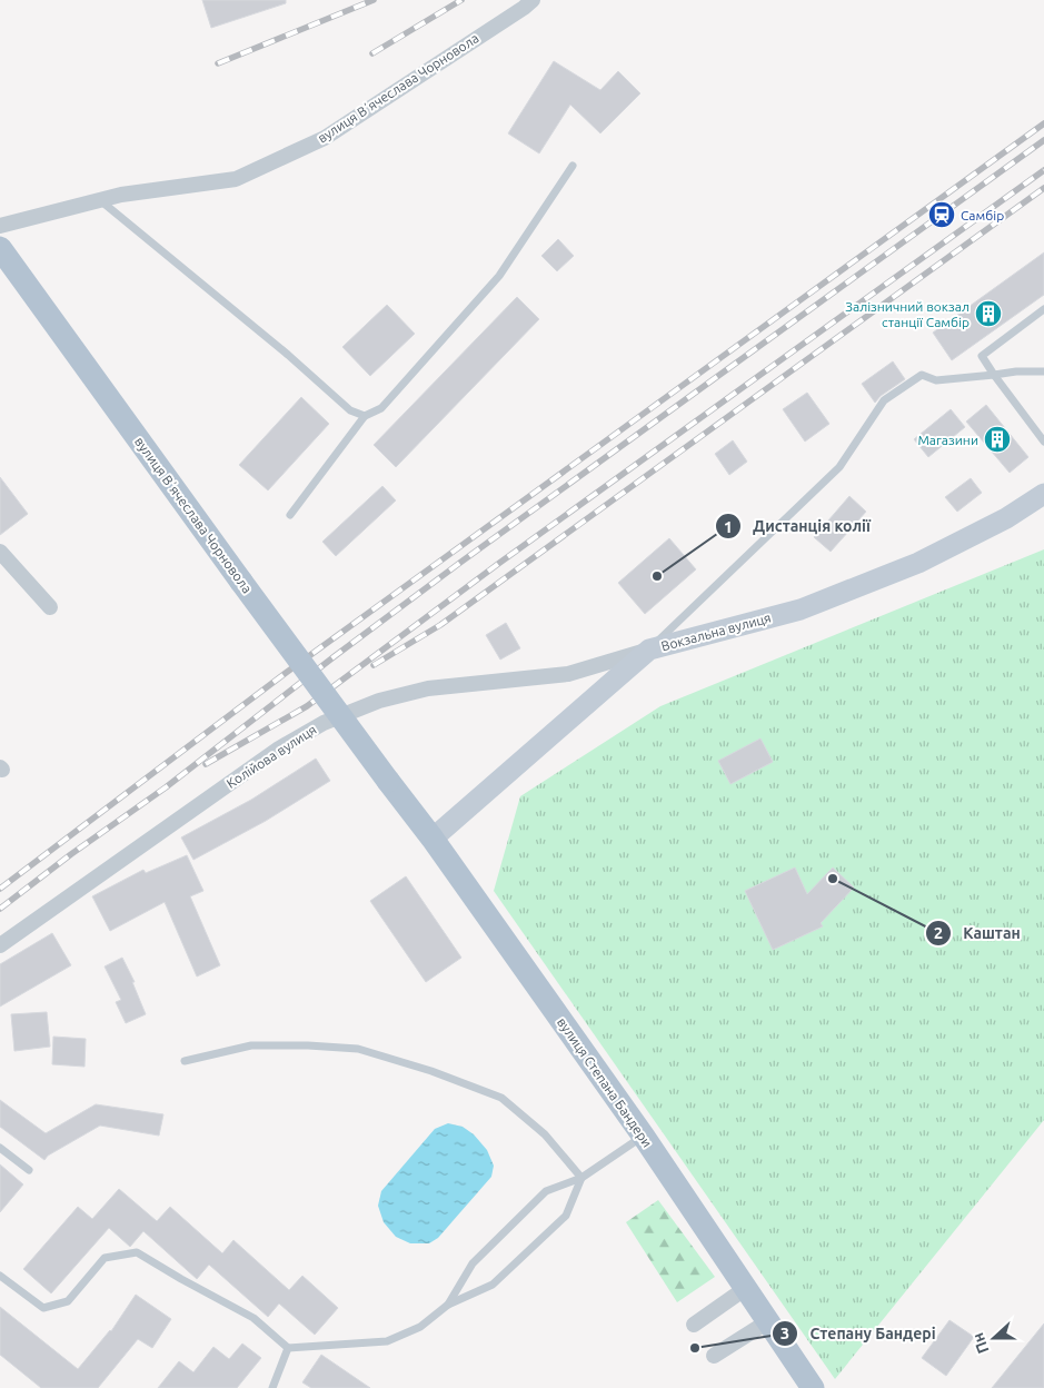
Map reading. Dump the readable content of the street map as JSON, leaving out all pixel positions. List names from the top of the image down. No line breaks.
{"streets":{"main road":["вулиця Вʼячеслава Чорновола","Вокзальна вулиця","вулиця Степана Бандери"],"street":["Колійова вулиця"]},"crossings":[["вулиця Вʼячеслава Чорновола","вулиця Степана Бандери"],["Вокзальна вулиця","Колійова вулиця"],["Вокзальна вулиця","вулиця Степана Бандери"]],"places":{"station":["Самбір"],"building":["Залізничний вокзал станції Самбір","Магазини"],"other":["Дистанція колії","Каштан","Степану Бандері"]},"north":"left"}
